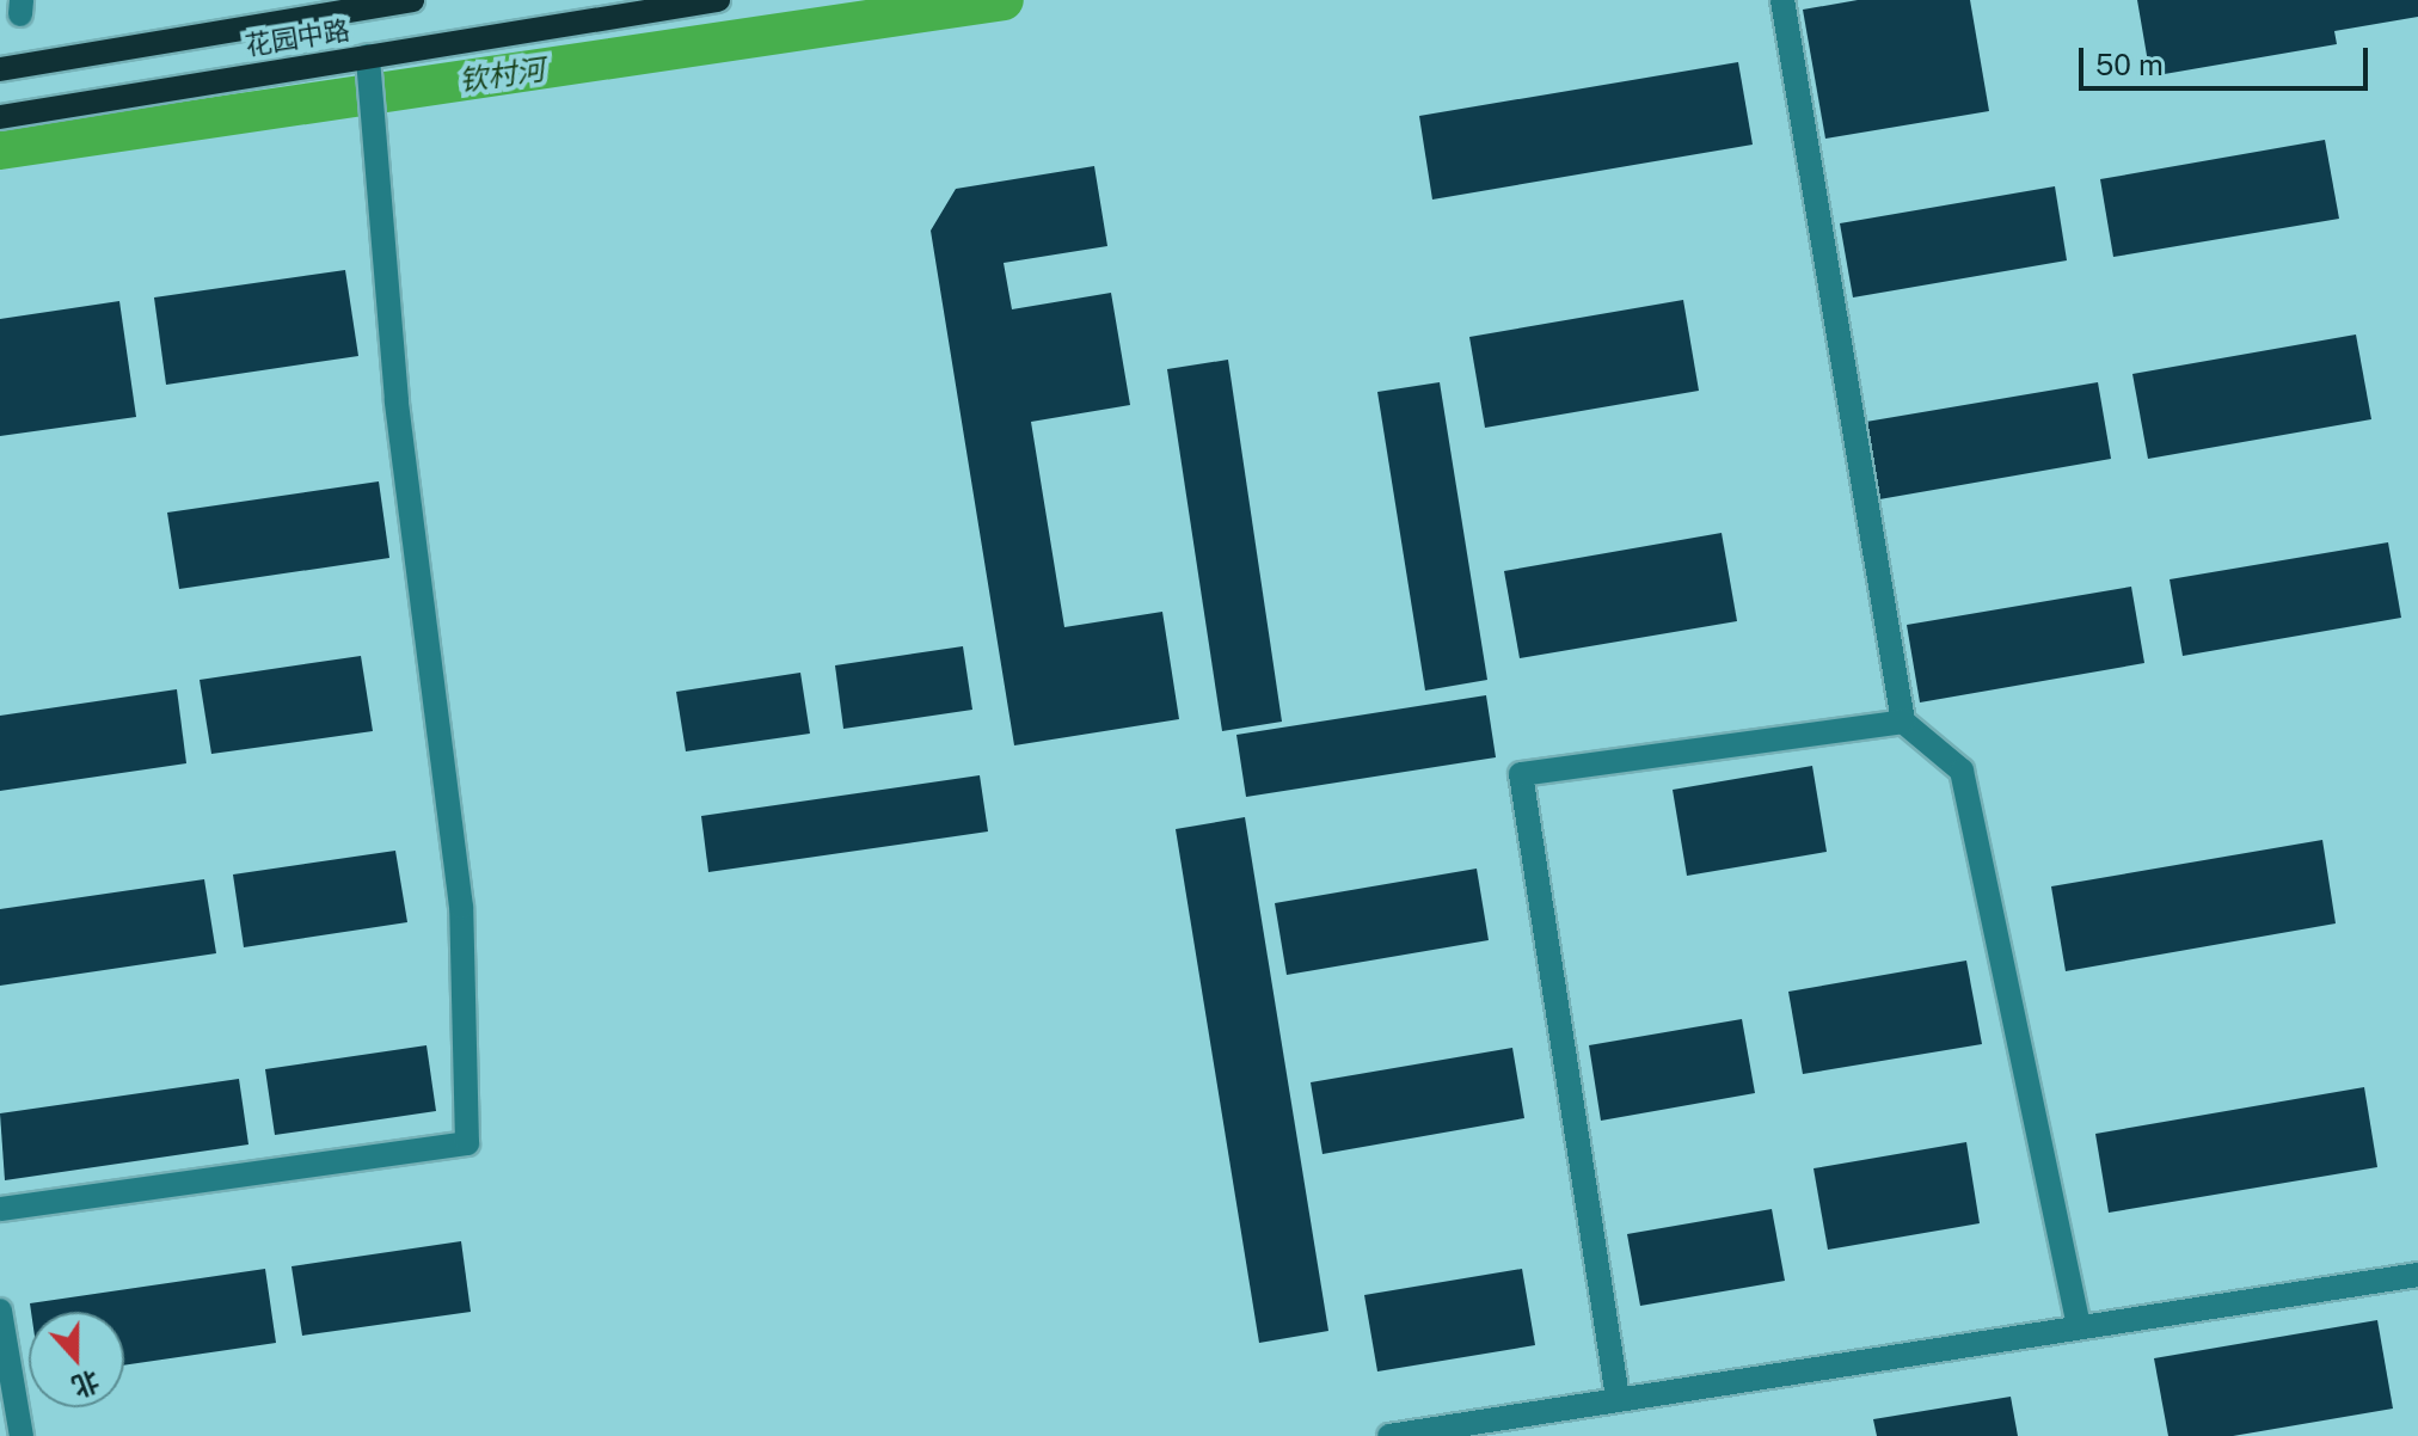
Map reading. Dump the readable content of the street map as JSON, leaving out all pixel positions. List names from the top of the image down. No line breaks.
{"streets":{"main road":["花园中路"]},"water":["钦村河"],"scale_bar":"50 m","north":"bottom"}
